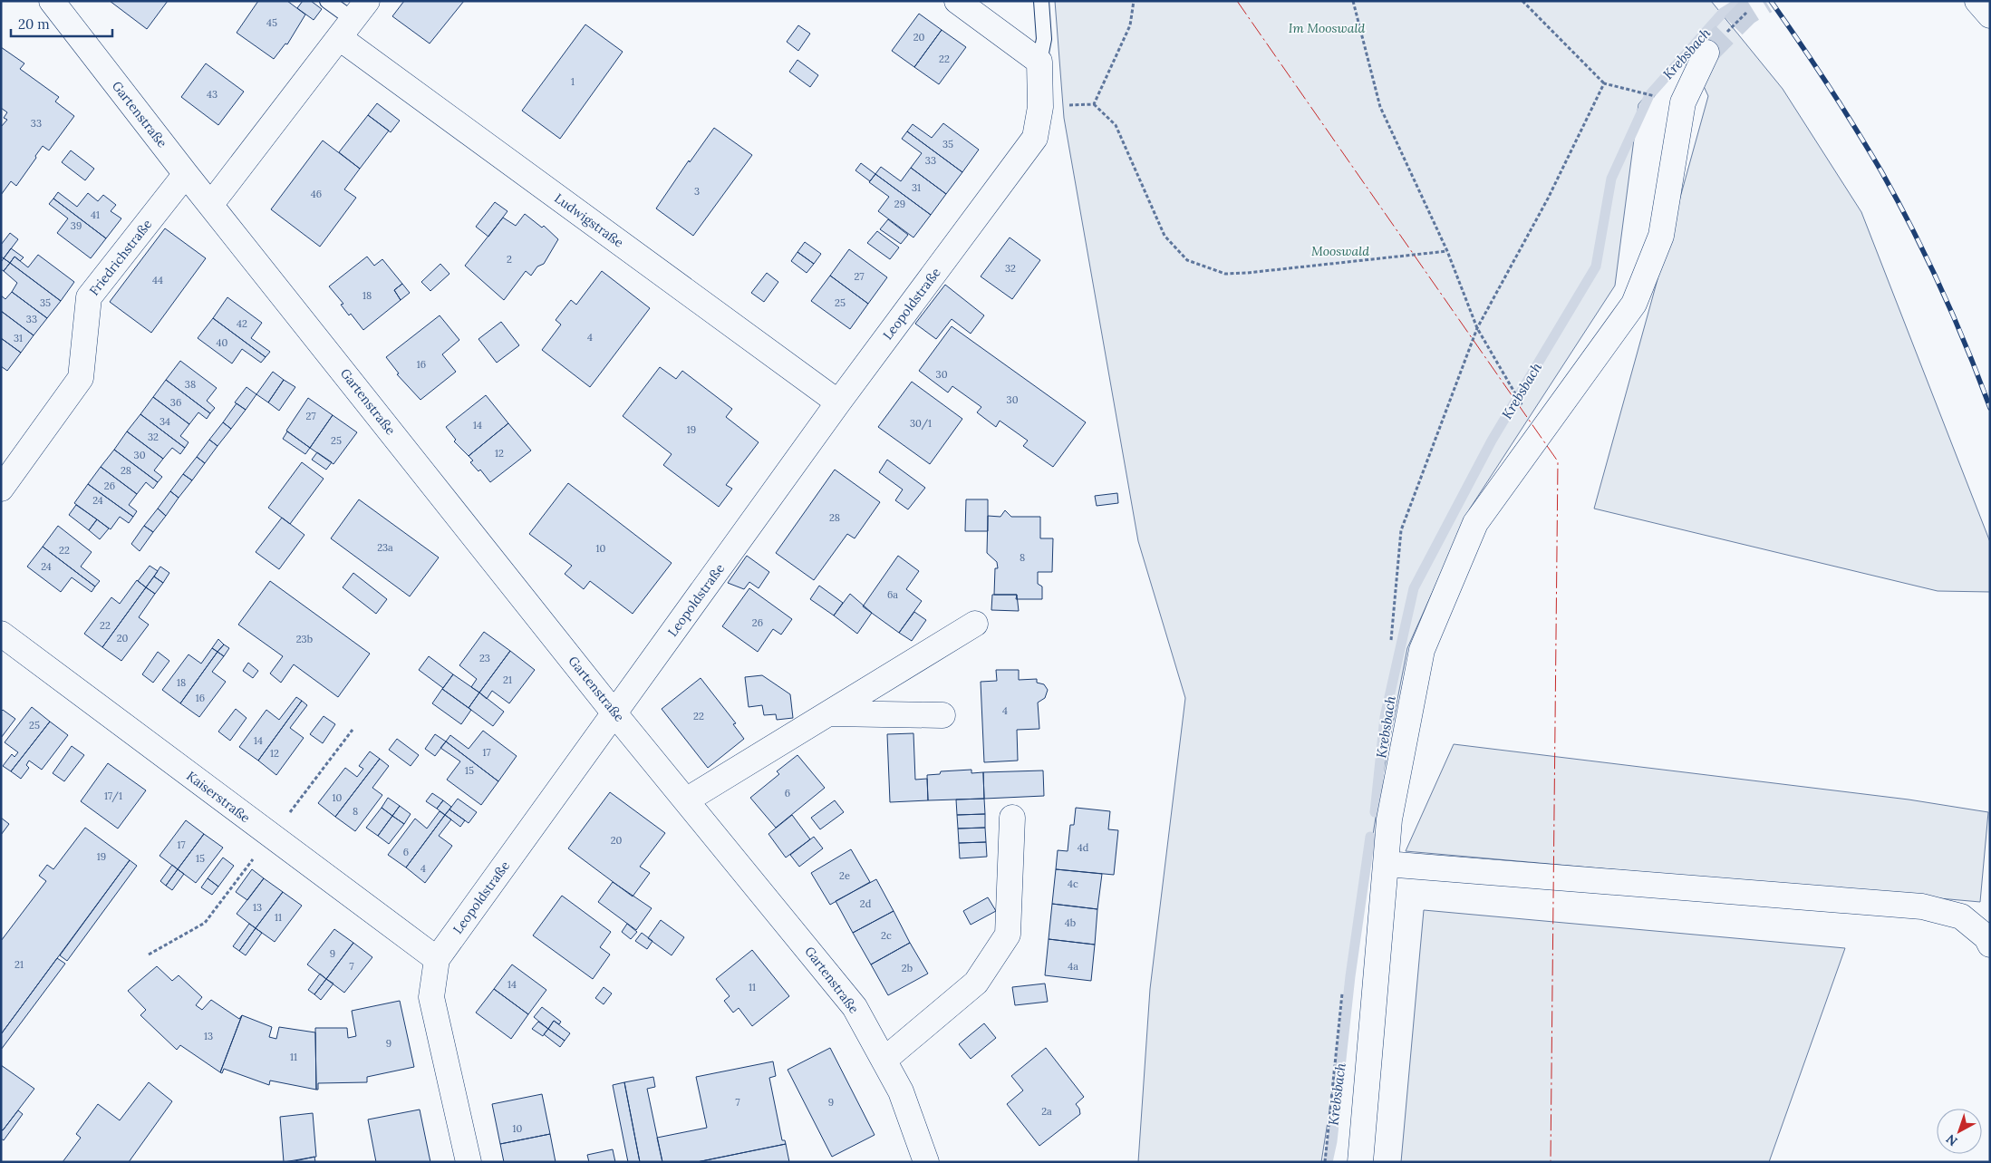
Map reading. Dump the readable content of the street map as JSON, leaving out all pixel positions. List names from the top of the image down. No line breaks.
{"streets":{"street":["Gartenstraße","Ludwigstraße","Friedrichstraße","Leopoldstraße","Kaiserstraße"]},"crossings":[["Gartenstraße","Friedrichstraße"],["Gartenstraße","Leopoldstraße"],["Ludwigstraße","Leopoldstraße"],["Leopoldstraße","Kaiserstraße"]],"water":["Krebsbach"],"parks":["Im Mooswald","Mooswald"],"house_numbers":["45","20","22","1","43","33","35","33","31","3","46","29","41","39","2","32","27","44","18","35","25","33","42","4","31","40","16","30","38","30","36","27","34","30/1","14","19","32","25","12","30","28","26","24","28","23a","10","22","8","24","6a","26","22","20","23b","23","21","18","16","4","22","25","14","17","12","15","6","17/1","10","8","20","17","4d","6","19","15","4","2e","4c","2d","13","11","4b","2c","9","21","7","4a","2b","14","11","13","9","11","7","9","2a","10"],"scale_bar":"20 m","north":"bottom left"}
